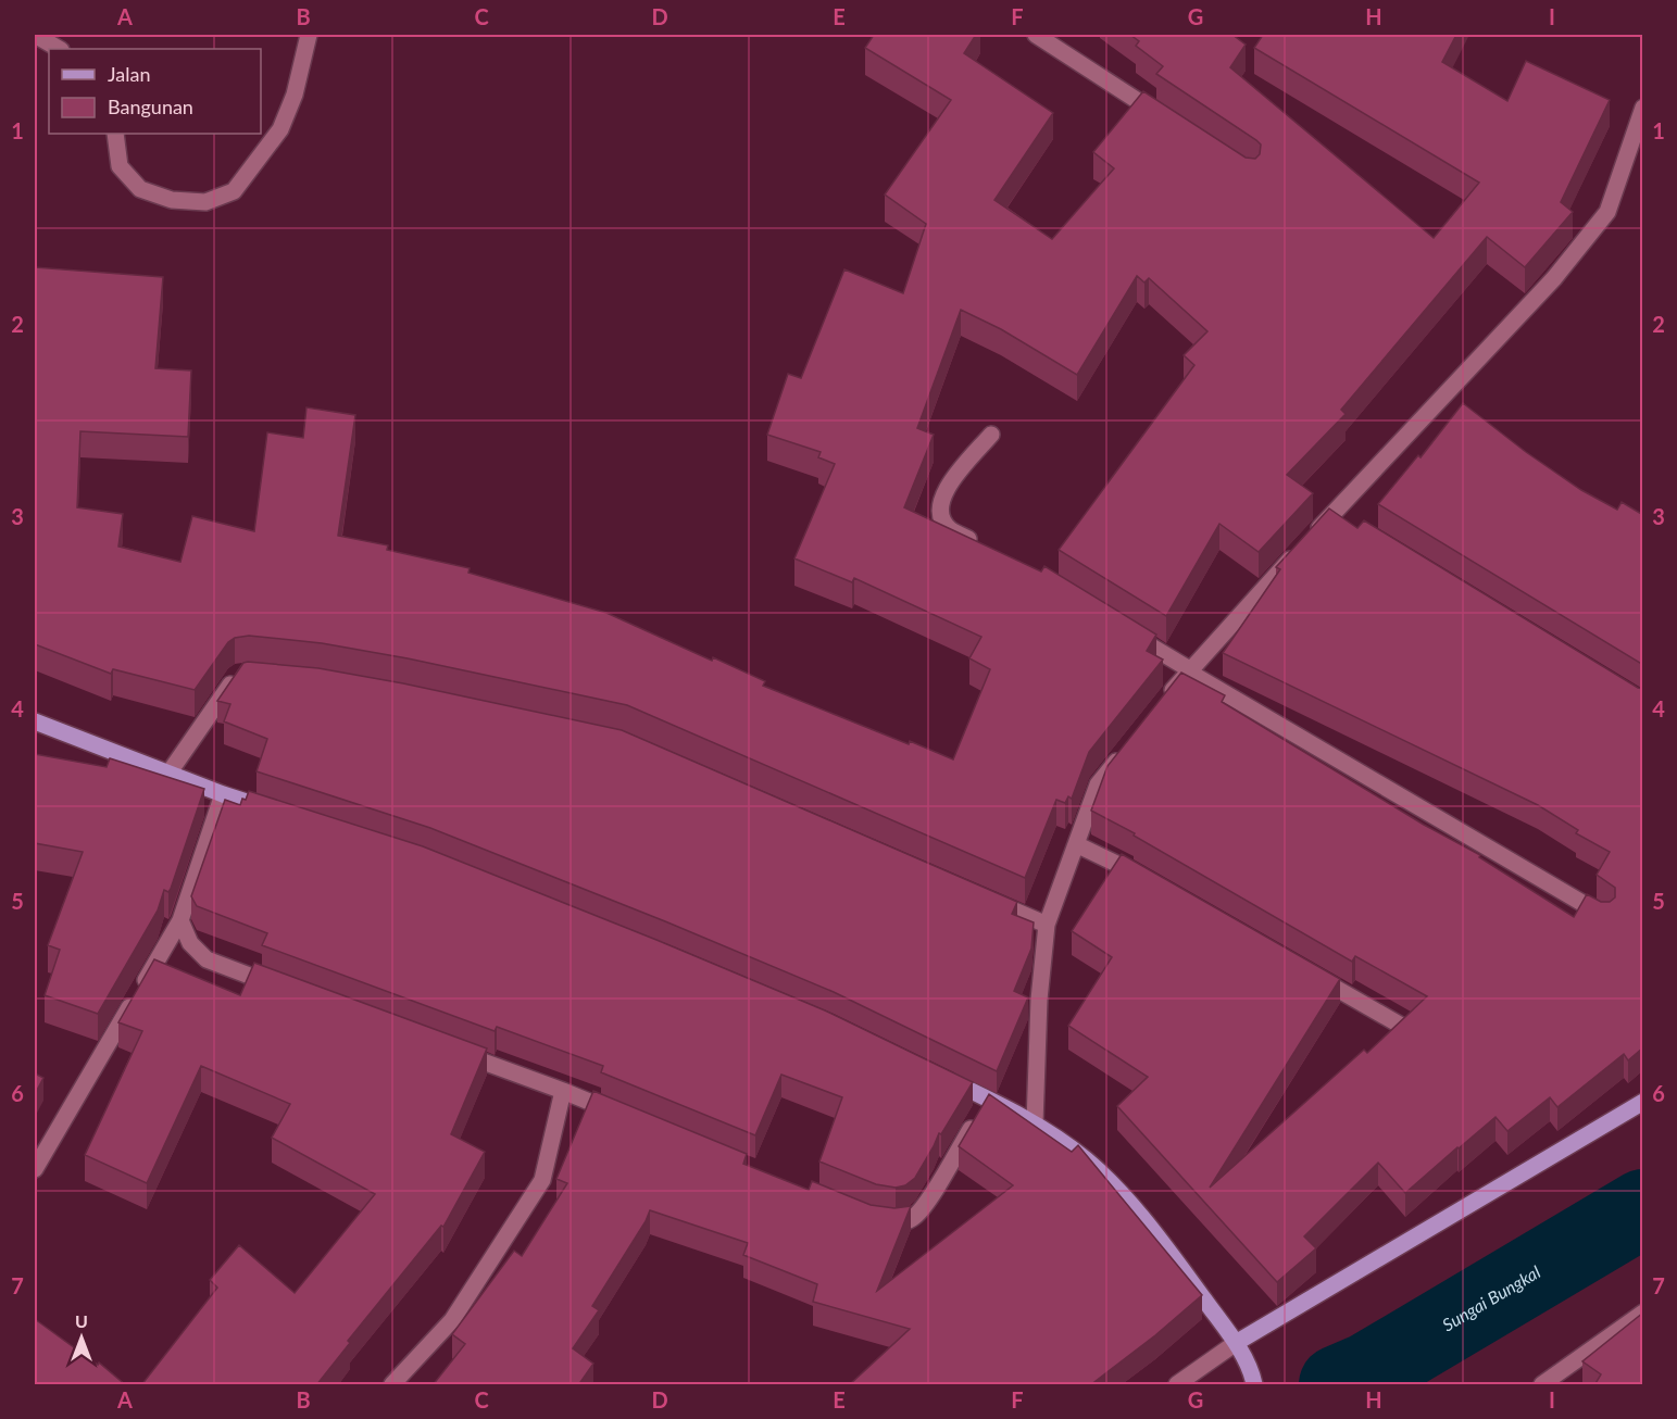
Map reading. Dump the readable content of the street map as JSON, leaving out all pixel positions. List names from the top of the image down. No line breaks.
{"water":["Sungai Bungkal"],"legend":["Jalan","Bangunan"],"north":"top","grid":{"columns":["A","B","C","D","E","F","G","H","I"],"rows":["1","2","3","4","5","6","7"]}}
